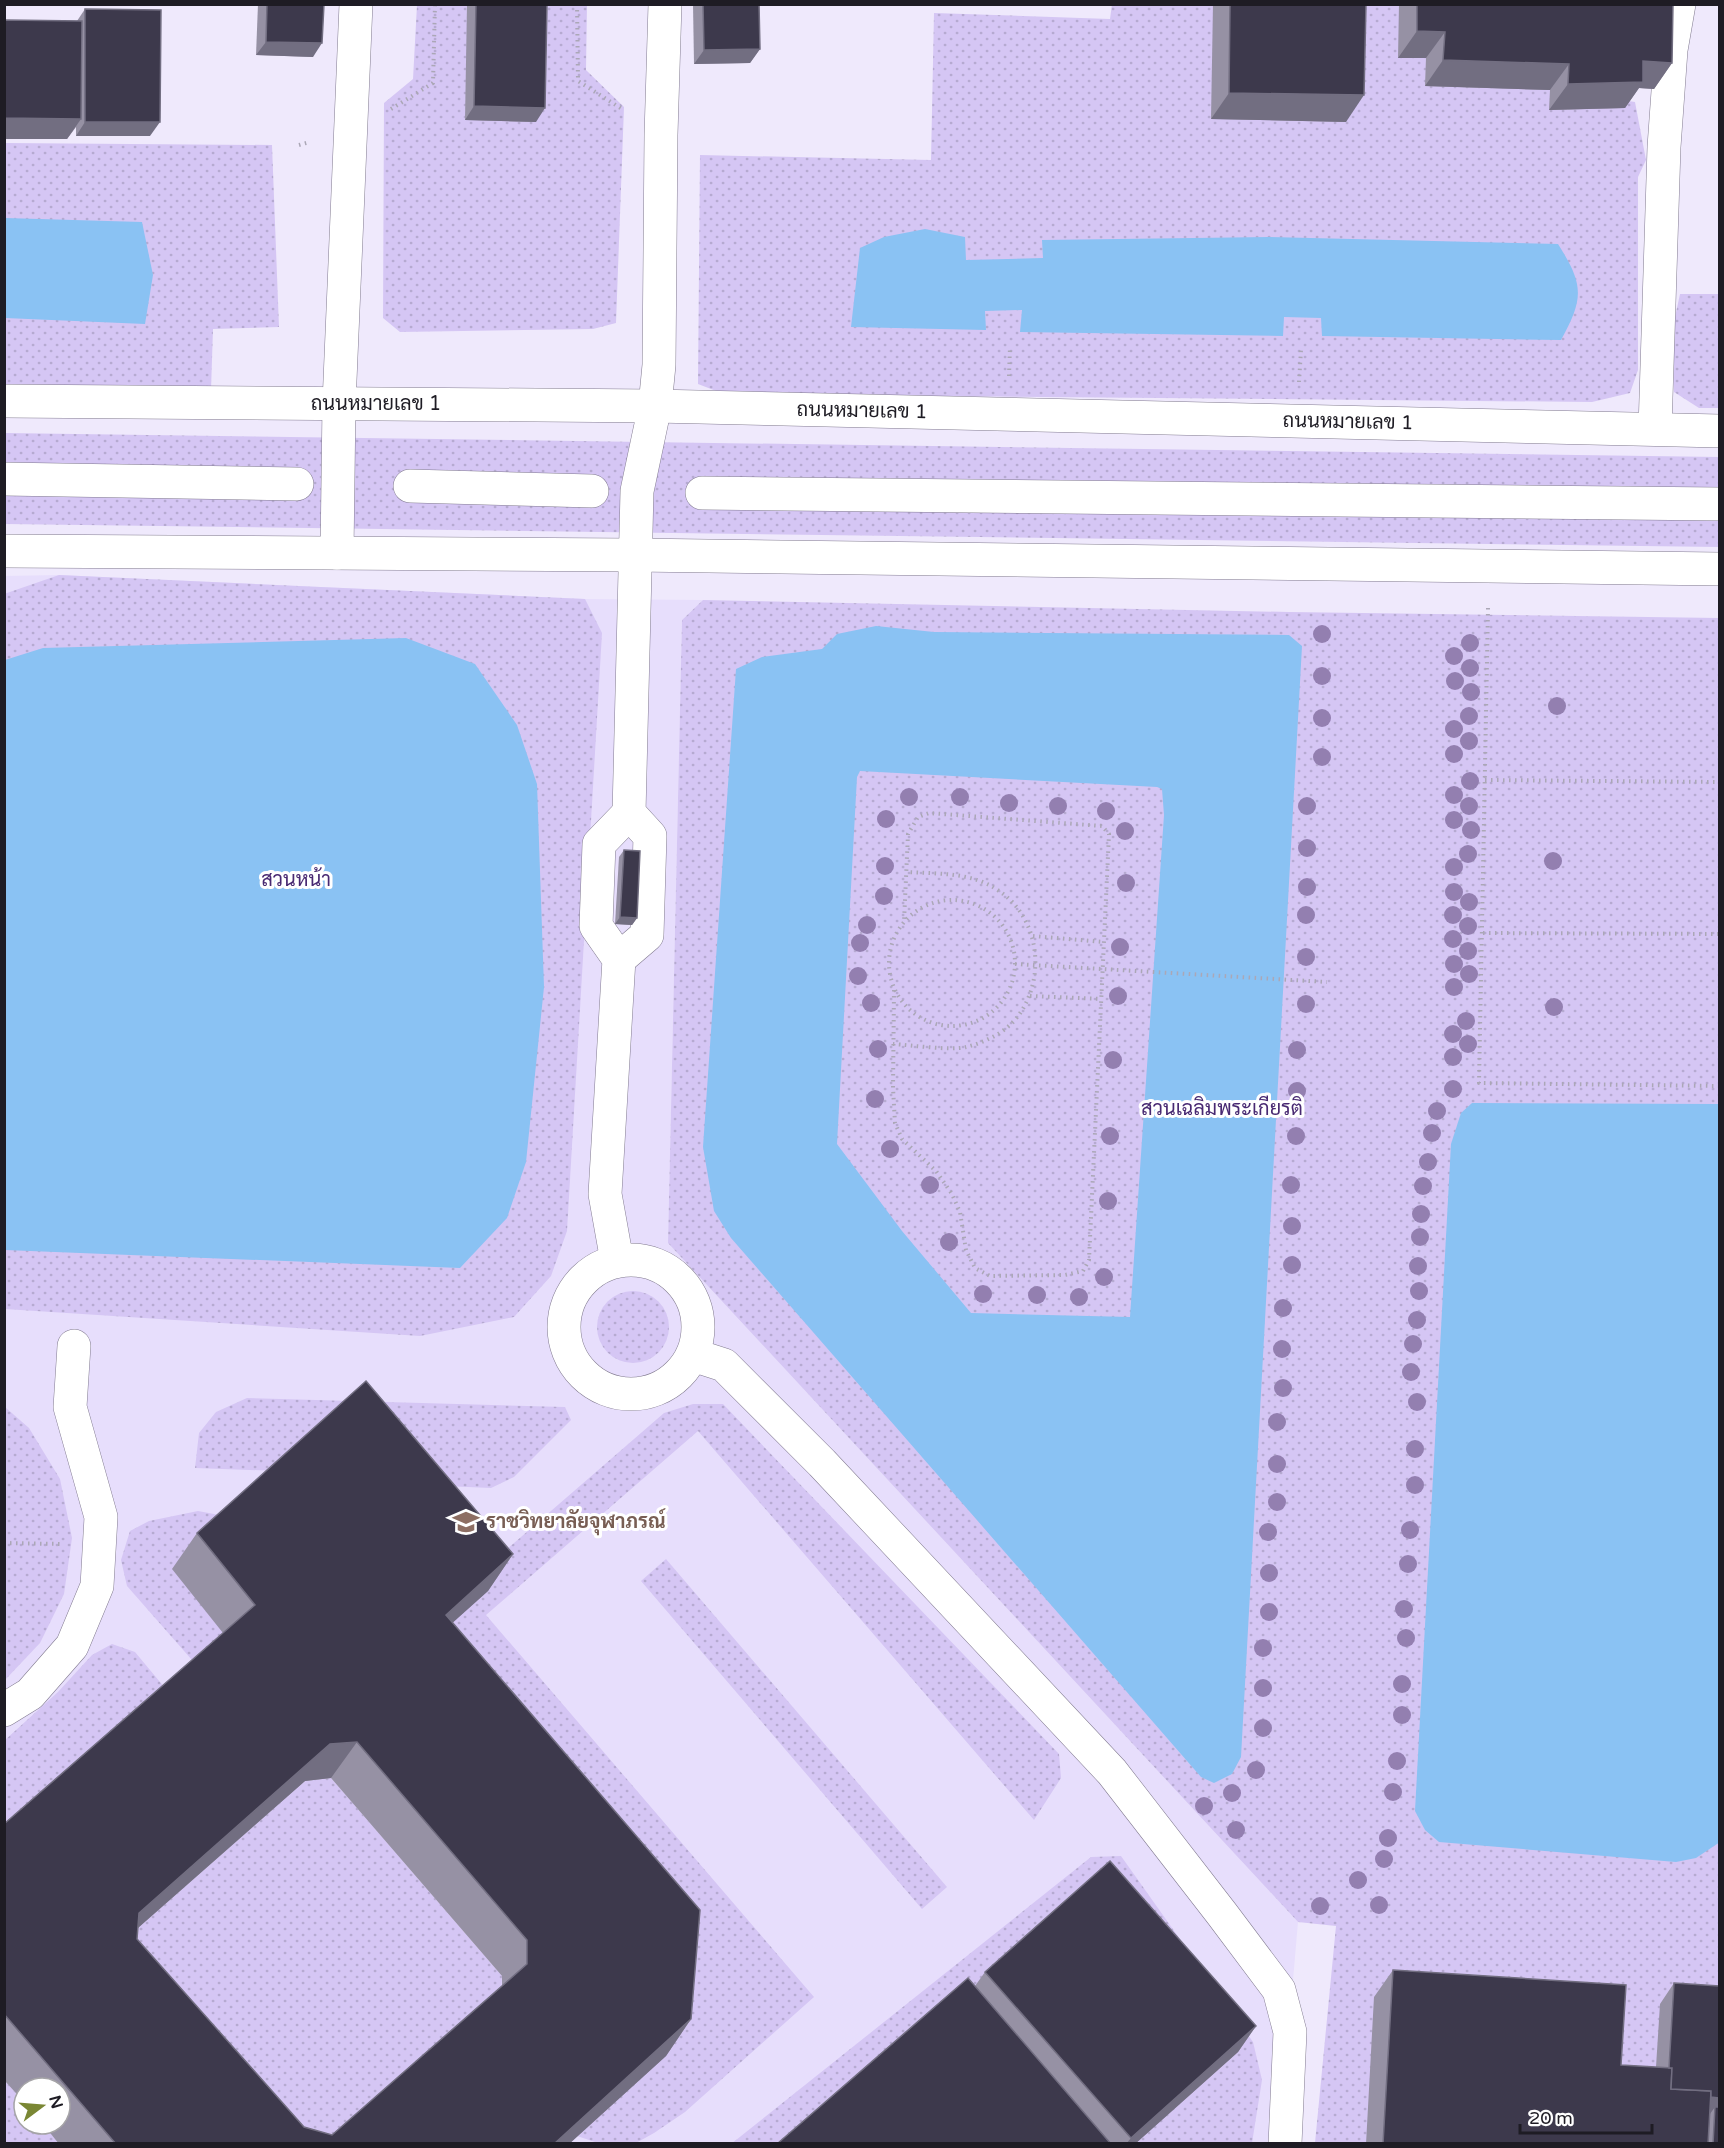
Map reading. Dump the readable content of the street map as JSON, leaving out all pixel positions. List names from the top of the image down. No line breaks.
{"streets":{"street":["ถนนหมายเลข 1"]},"parks":["สวนหน้า","สวนเฉลิมพระเกียรติ"],"places":{"school or university":["ราชวิทยาลัยจุฬาภรณ์"]},"scale_bar":"20 m","north":"right"}
